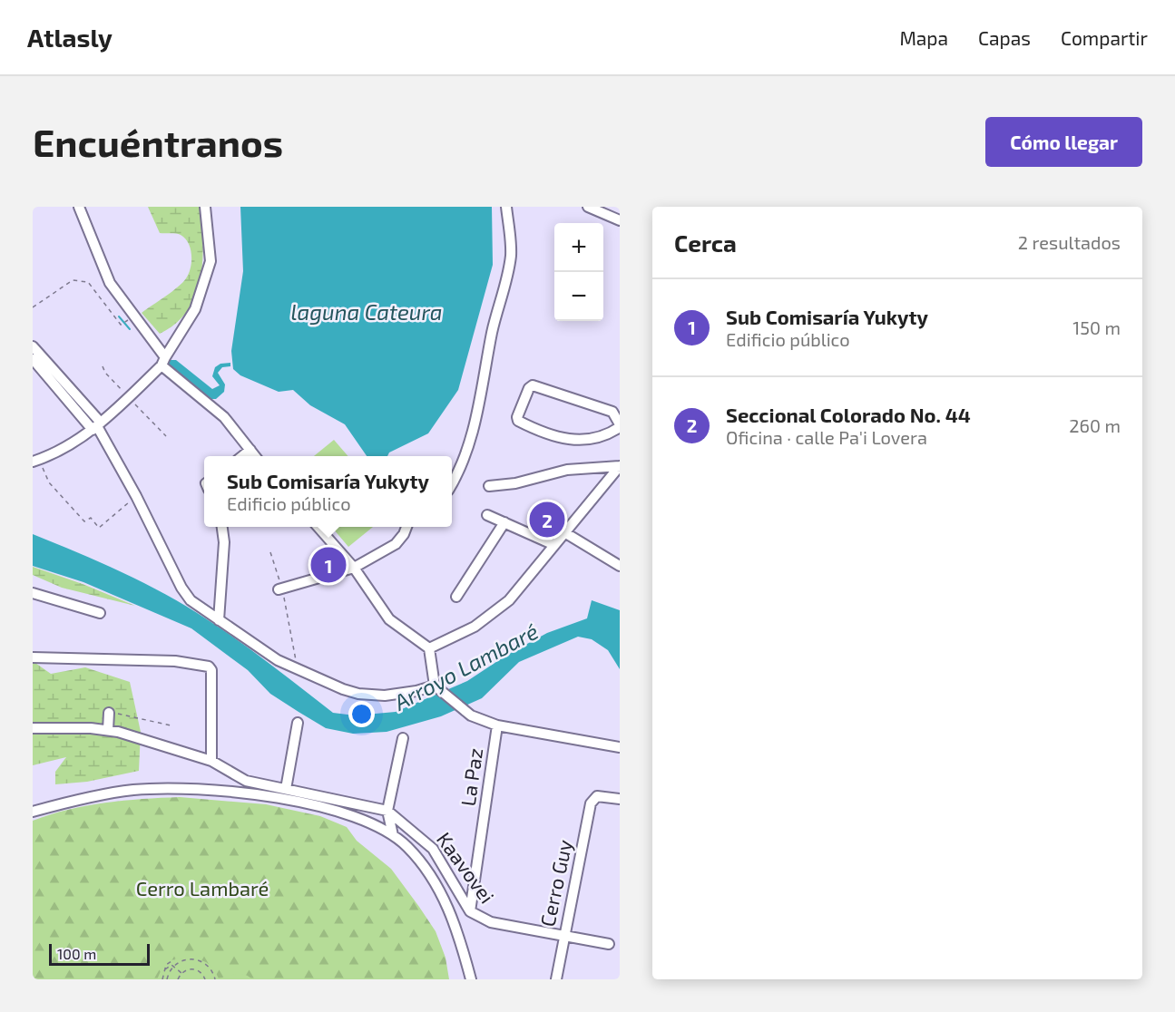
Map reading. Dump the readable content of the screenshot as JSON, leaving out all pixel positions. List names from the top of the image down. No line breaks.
{"streets":{"street":["La Paz","Kaavovei","Cerro Guy"]},"crossings":[["La Paz","Kaavovei"],["Kaavovei","Cerro Guy"]],"water":["laguna Cateura","Arroyo Lambaré"],"parks":["Cerro Lambaré"],"scale_bar":"100 m","page":{"header":"Atlasly","nav":["Mapa","Capas","Compartir"],"buttons":"Cómo llegar","title":"Encuéntranos","heading":["Cerca","2 resultados"],"map_buttons":["+","−"],"list":[{"mark":"1","name":"Sub Comisaría Yukyty","note":"Edificio público","value":"150 m"},{"mark":"2","name":"Seccional Colorado No. 44","note":"Oficina · calle Pa'i Lovera","value":"260 m"}],"popup":["Sub Comisaría Yukyty","Edificio público"],"pins":["2","1"],"scale":"100 m"}}
